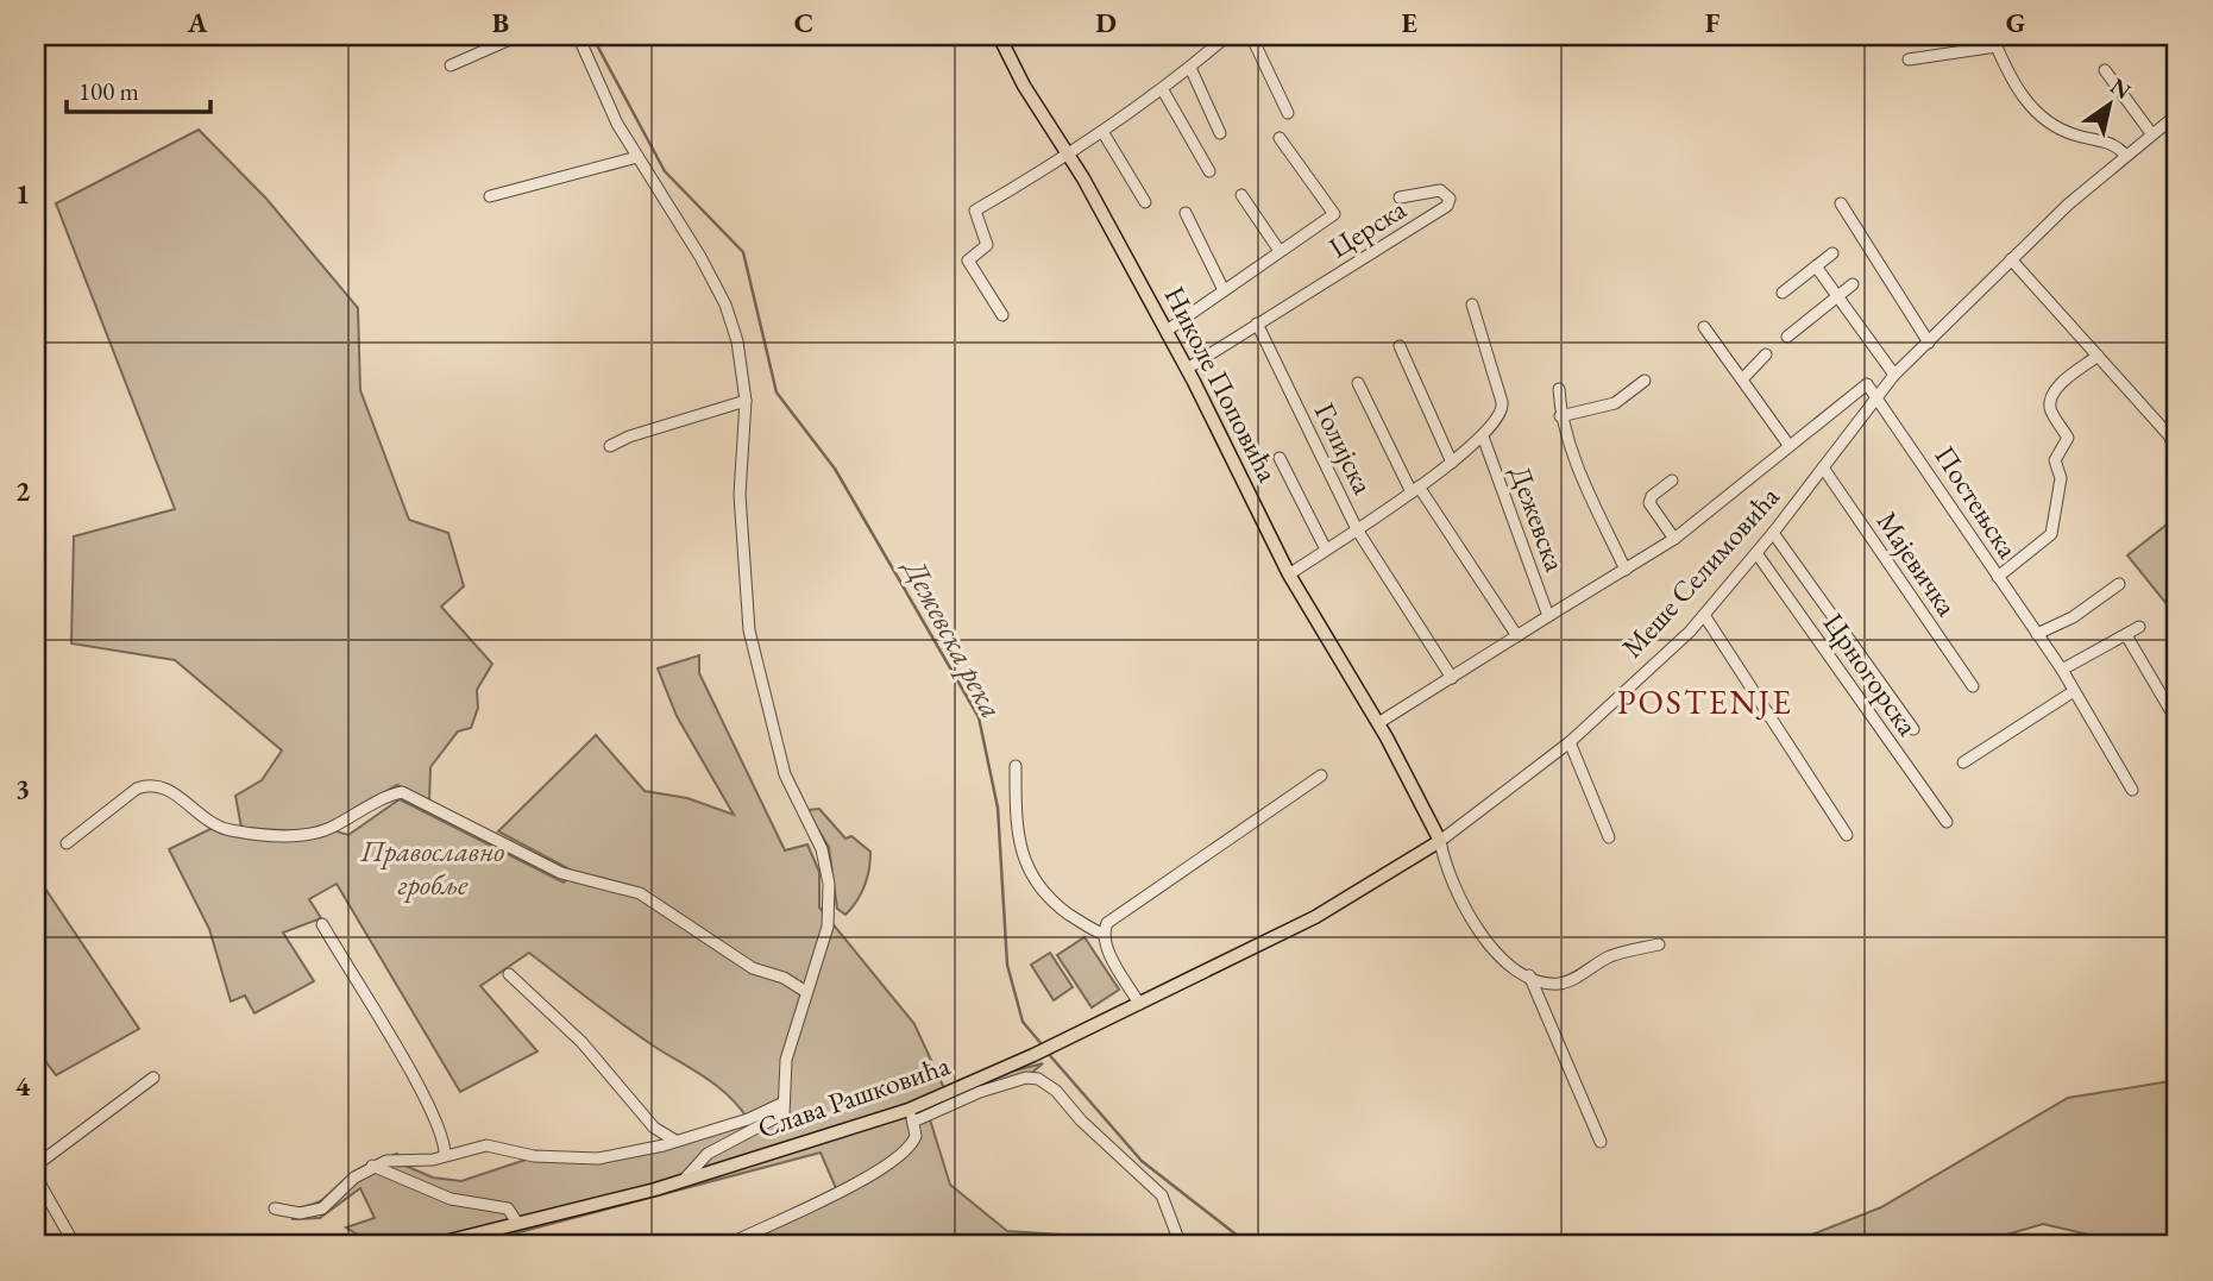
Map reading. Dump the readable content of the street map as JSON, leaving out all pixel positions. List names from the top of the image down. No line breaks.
{"streets":{"main road":["Николе Поповића","Меше Селимовића","Слава Рашковића"],"street":["Церска","Голијска","Постењска","Дежевска","Мајевичка","Црногорска"]},"crossings":[["Церска","Николе Поповића"],["Церска","Голијска"],["Николе Поповића","Голијска"],["Николе Поповића","Дежевска"],["Николе Поповића","Меше Селимовића"],["Голијска","Дежевска"],["Постењска","Дежевска"],["Постењска","Меше Селимовића"],["Дежевска","Меше Селимовића"],["Мајевичка","Меше Селимовића"],["Меше Селимовића","Црногорска"],["Меше Селимовића","Слава Рашковића"]],"districts":["POSTENJE"],"water":["Дежевска река"],"parks":["Православно гробље"],"scale_bar":"100 m","north":"top right","grid":{"columns":["A","B","C","D","E","F","G"],"rows":["1","2","3","4"]}}
